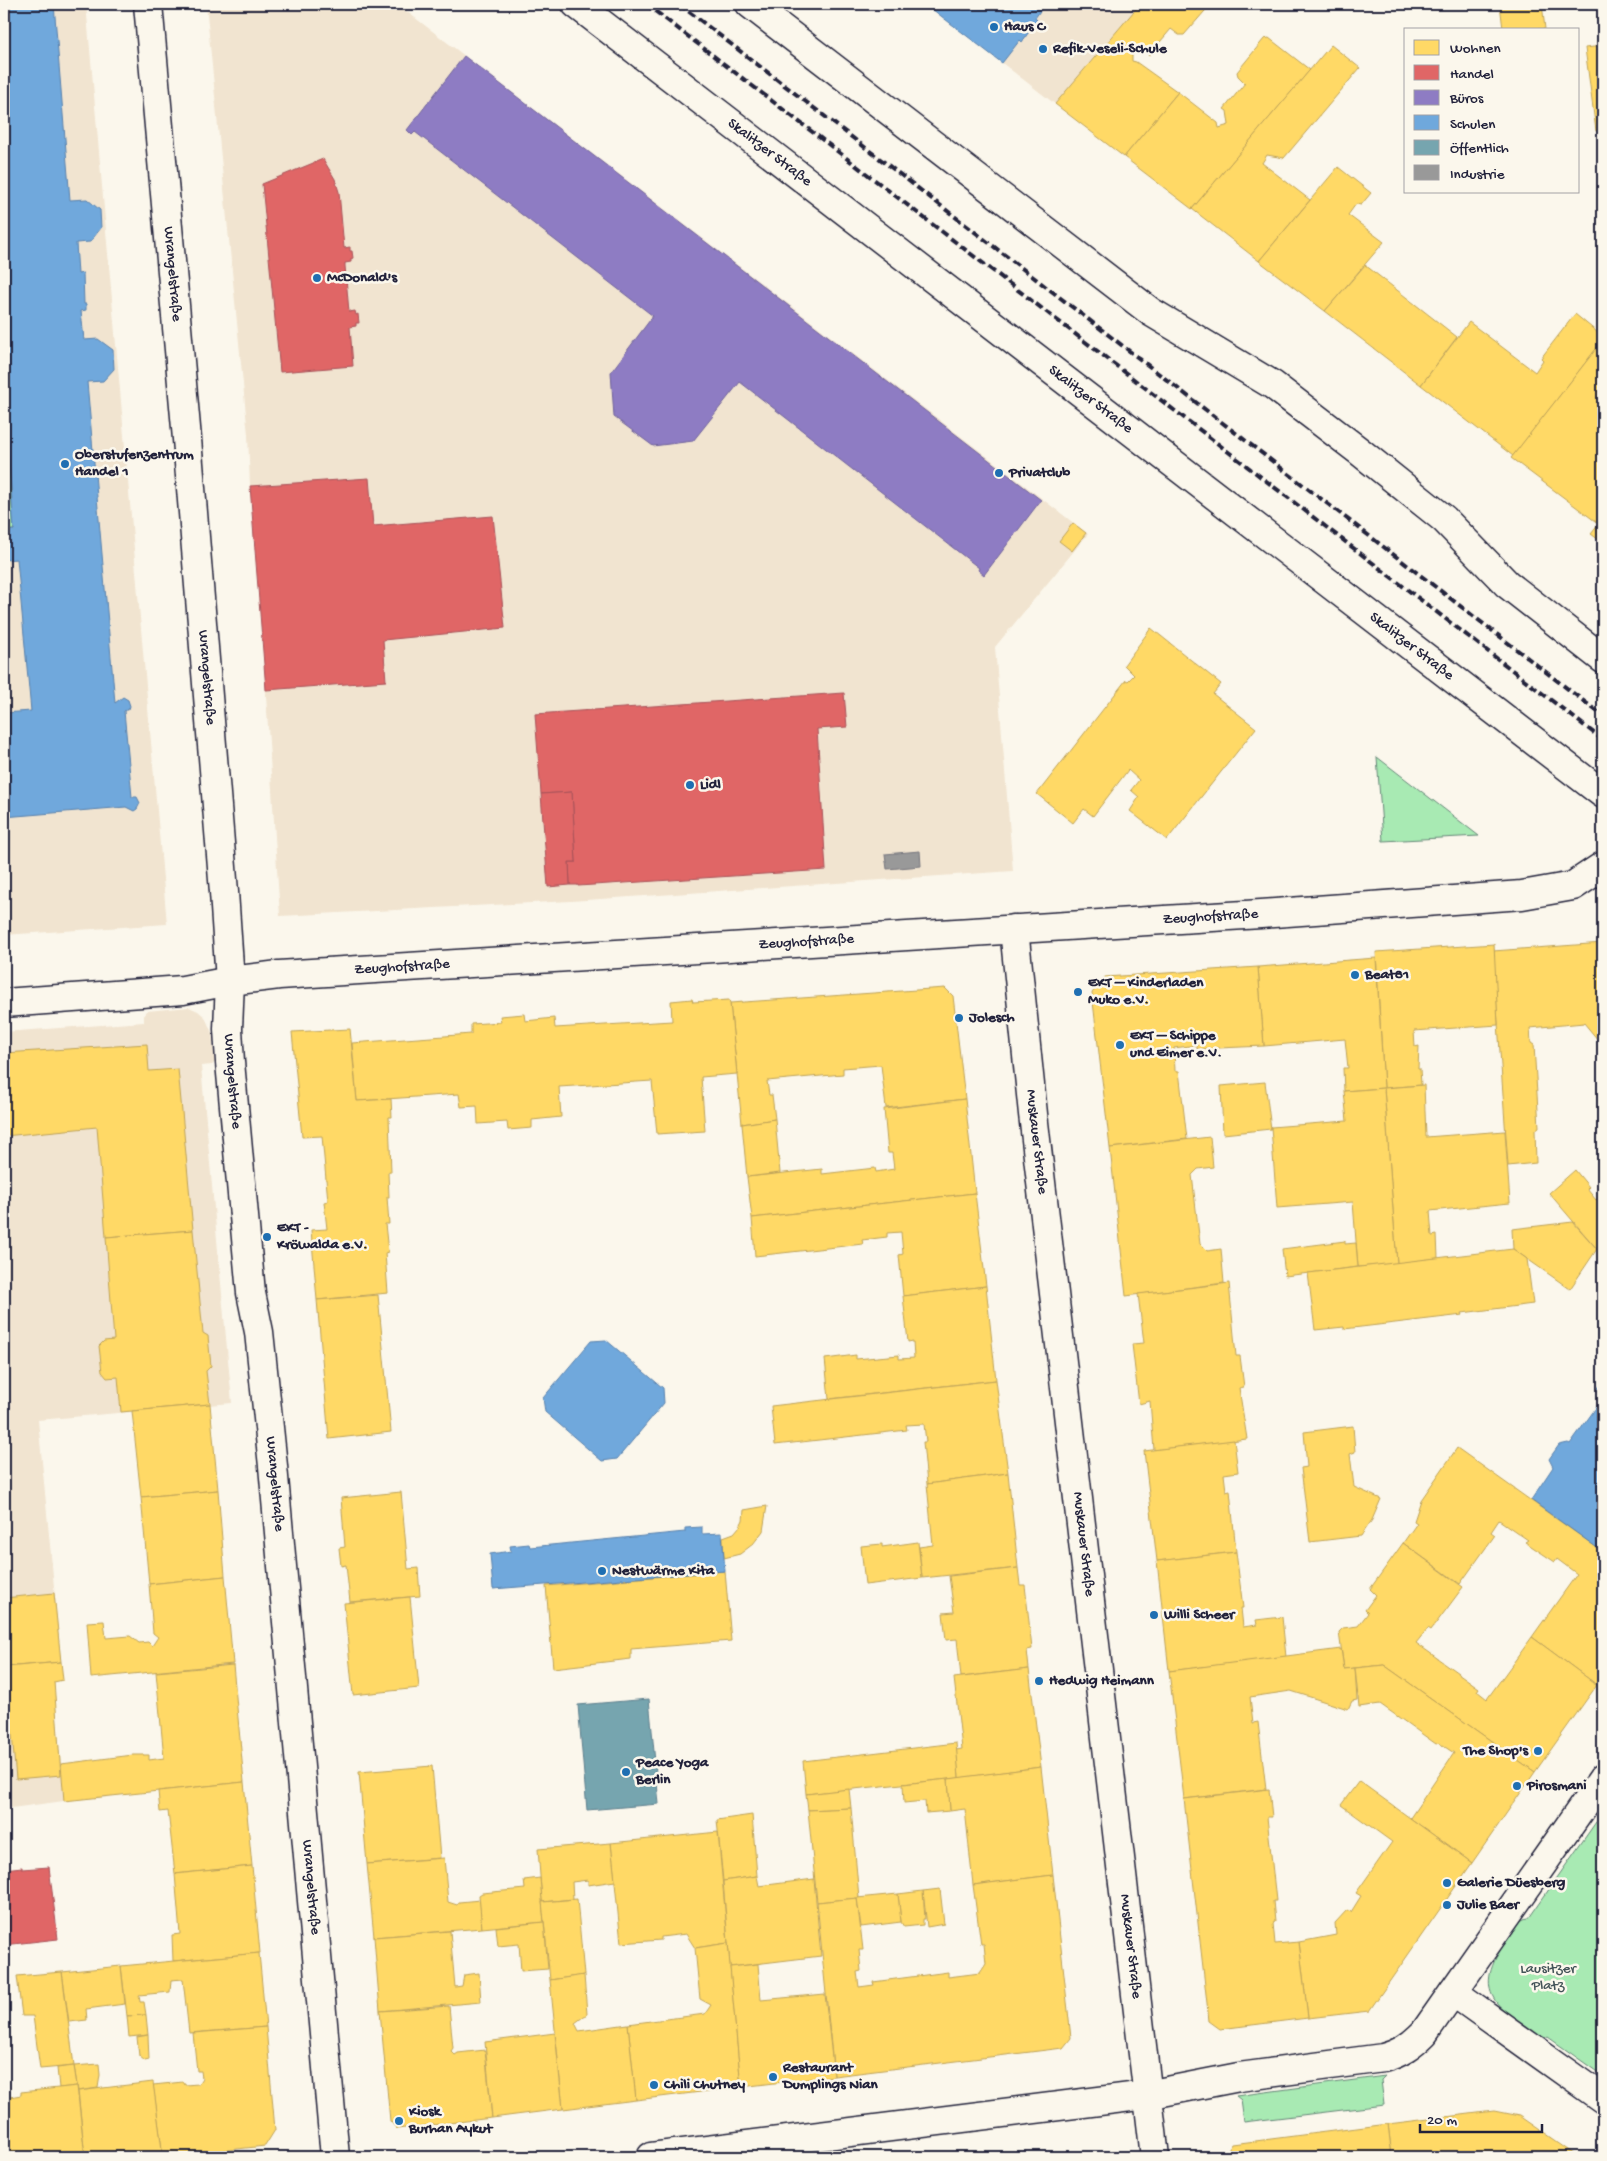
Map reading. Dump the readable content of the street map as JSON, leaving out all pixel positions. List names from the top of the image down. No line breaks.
{"streets":{"street":["Skalitzer Straße","Wrangelstraße","Zeughofstraße","Muskauer Straße"]},"crossings":[["Wrangelstraße","Zeughofstraße"],["Zeughofstraße","Muskauer Straße"]],"parks":["Lausitzer Platz"],"places":["Haus C","Refik-Veseli-Schule","McDonald's","Oberstufenzentrum Handel 1","Privatclub","Lidl","Beat81","EKT – Kinderladen Muko e.V.","Jolesch","EKT – Schippe und Eimer e.V.","EKT - Kröwalda e.V.","Nestwärme Kita","Willi Scheer","Hedwig Heimann","The Shop's","Peace Yoga Berlin","Pirosmani","Galerie Düesberg","Julie Baer","Restaurant Dumplings Nian","Chili Chutney","Kiosk Burhan Aykut"],"legend":["Wohnen","Handel","Büros","Schulen","Öffentlich","Industrie"],"scale_bar":"20 m"}
